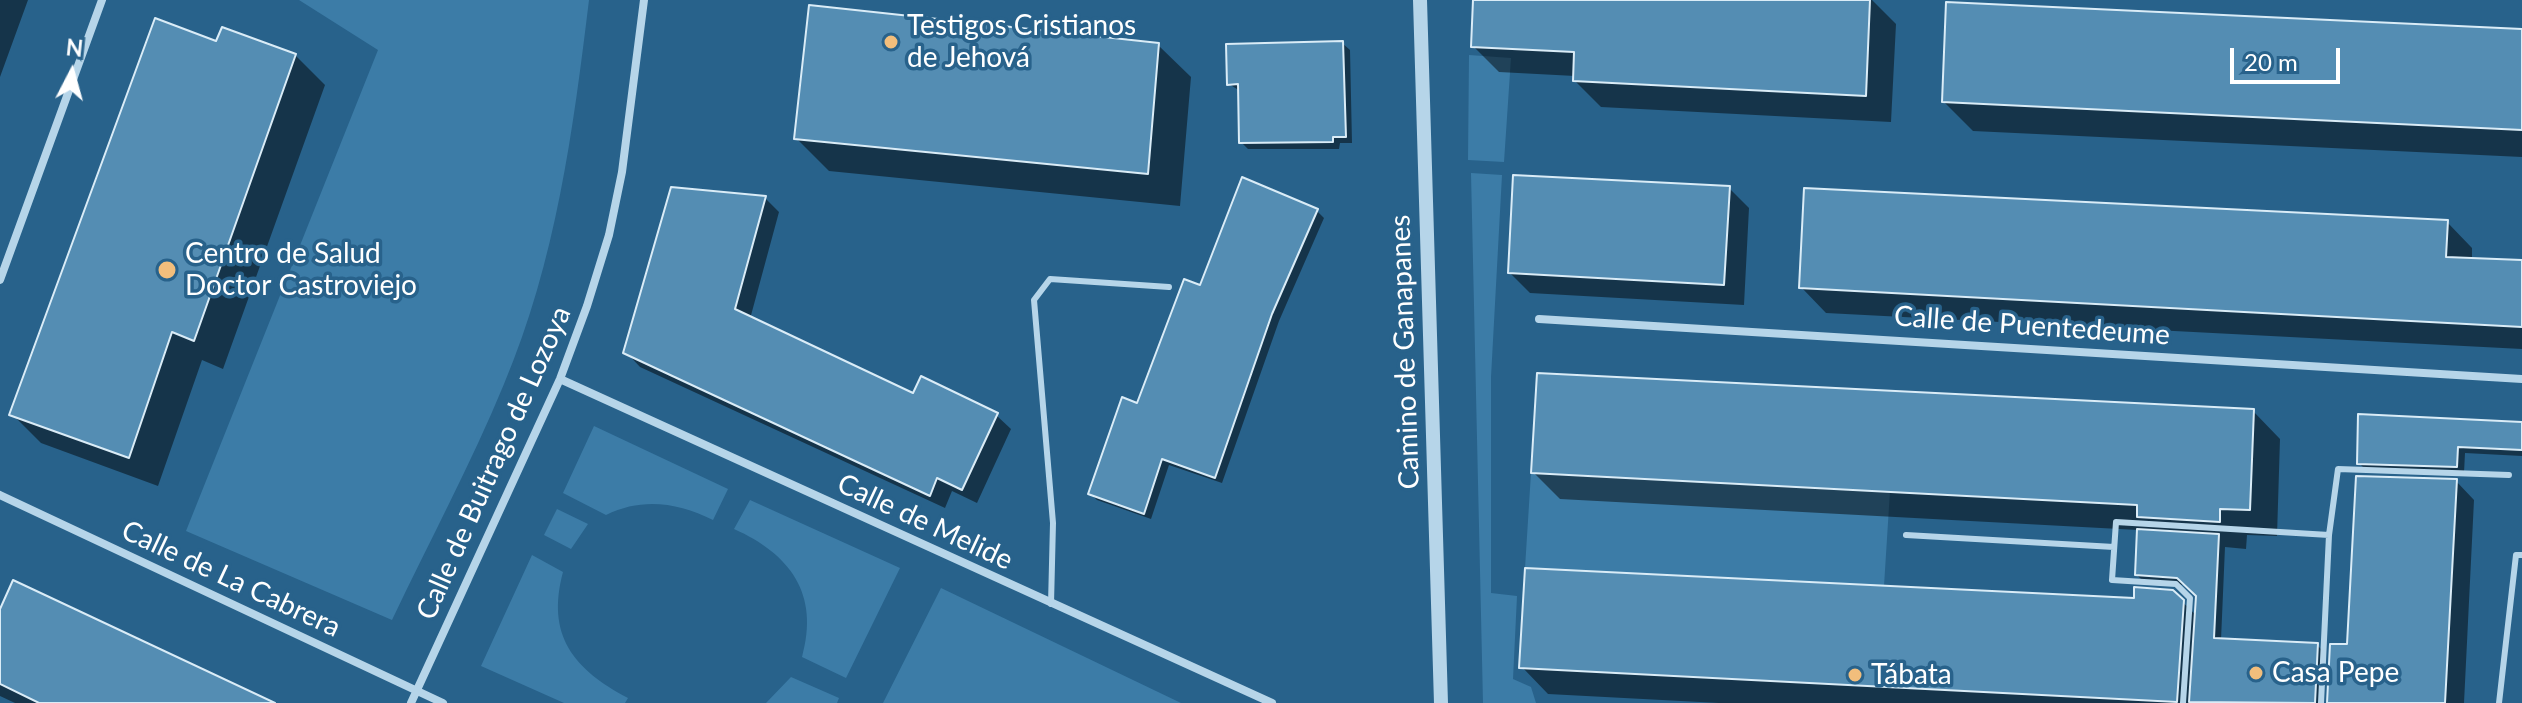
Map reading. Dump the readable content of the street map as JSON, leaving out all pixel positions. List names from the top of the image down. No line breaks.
{"streets":{"street":["Calle de Puentedeume","Camino de Ganapanes","Calle de Buitrago de Lozoya","Calle de Melide","Calle de La Cabrera"]},"crossings":[["Calle de Buitrago de Lozoya","Calle de Melide"],["Calle de Buitrago de Lozoya","Calle de La Cabrera"]],"places":["Testigos Cristianos de Jehová","Centro de Salud Doctor Castroviejo","Casa Pepe","Tábata"],"scale_bar":"20 m","north":"top"}
